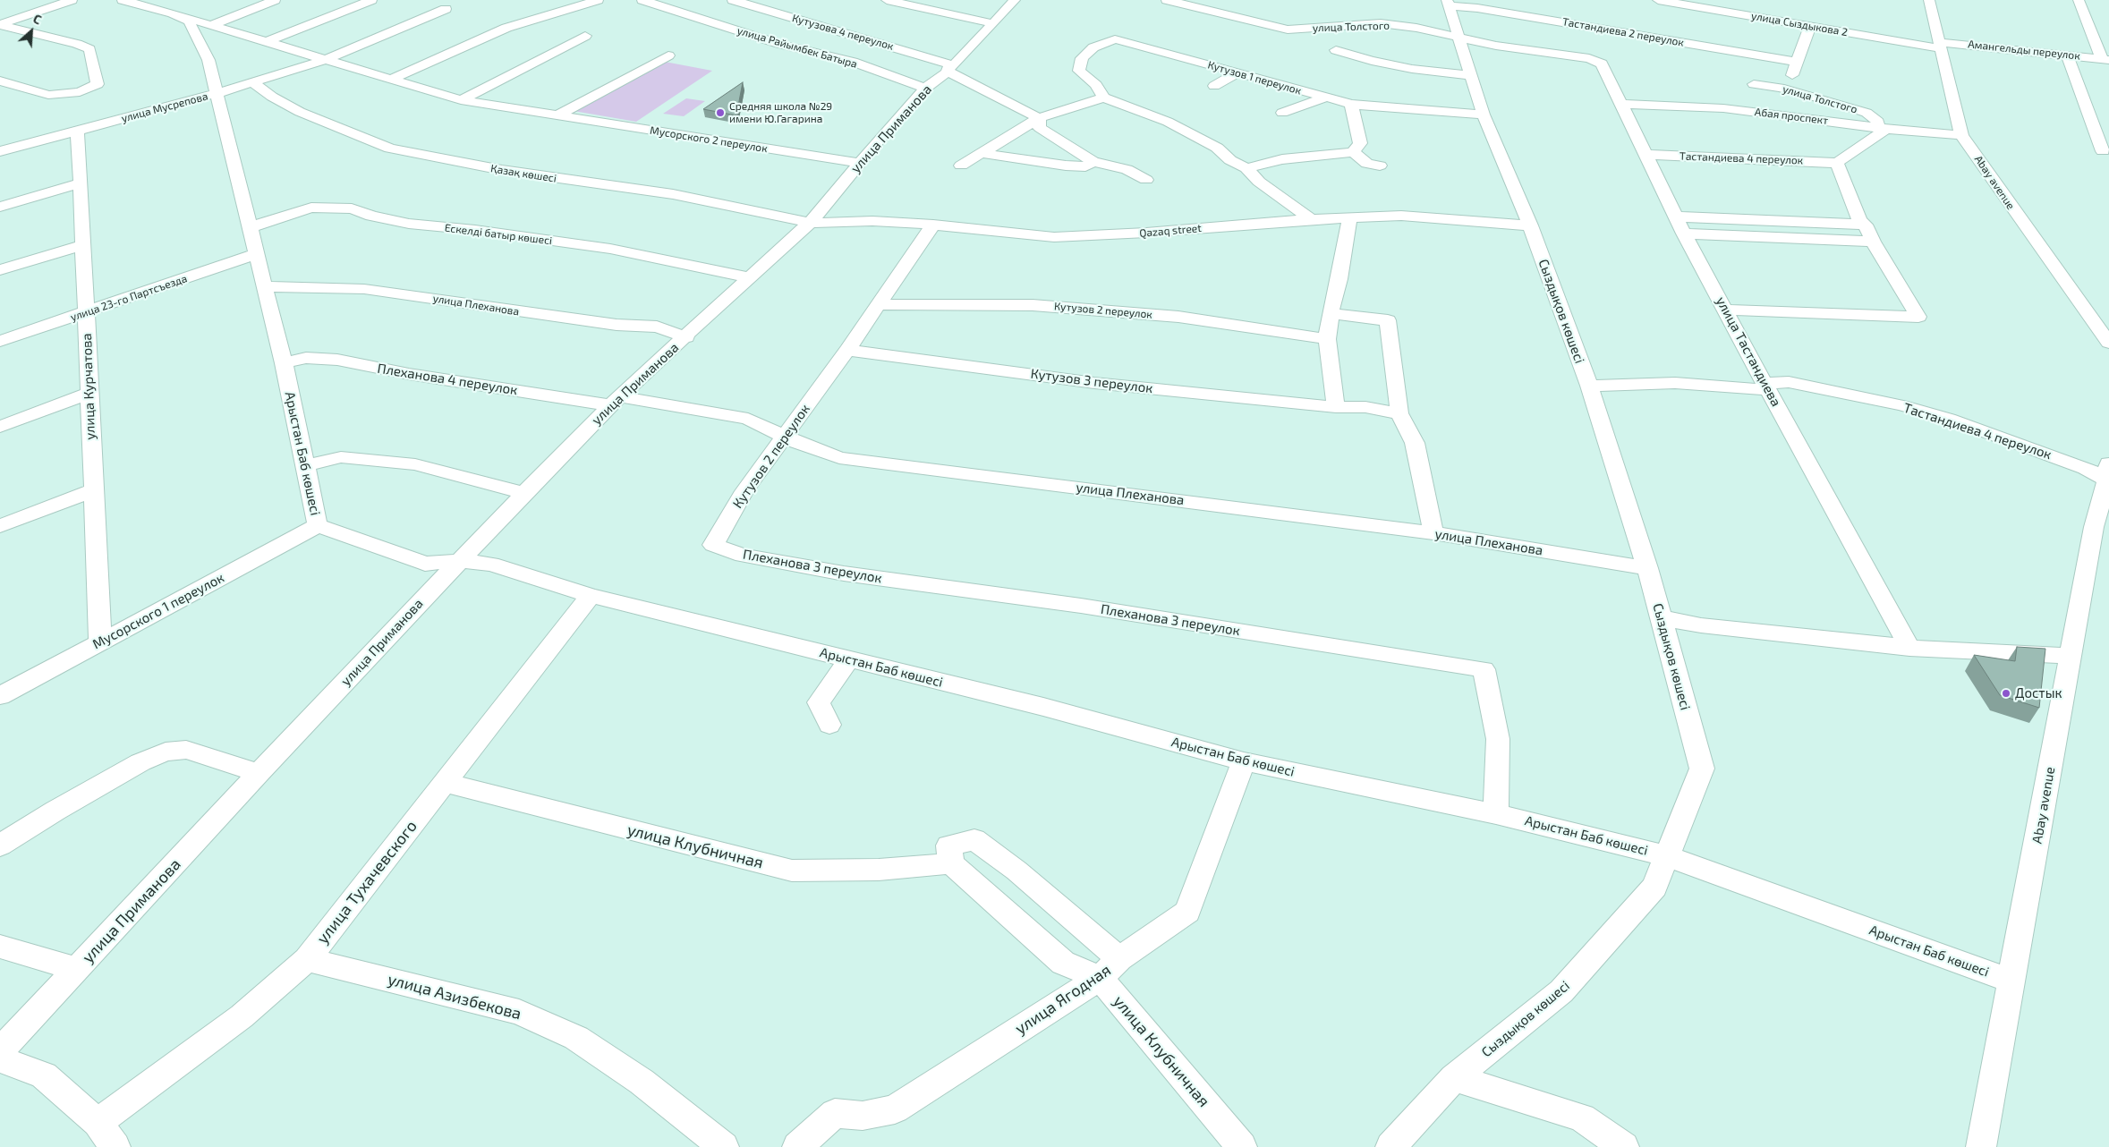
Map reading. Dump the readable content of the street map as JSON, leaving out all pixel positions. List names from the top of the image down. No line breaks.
{"streets":{"street":["улица Сыздыкова 2","улица Толстого","Кутузова 4 переулок","Тастандиева 2 переулок","улица Райымбек Батыра","Амангельды переулок","Кутузов 1 переулок","улица Мусрепова","Абая проспект","улица Приманова","Мусорского 2 переулок","Тастандиева 4 переулок","Қазақ көшесі","Abay avenue","Qazaq street","Ескелді батыр көшесі","улица 23-го Партсъезда","улица Плеханова","Кутузов 2 переулок","Сыздықов көшесі","улица Тастандиева","Плеханова 4 переулок","Кутузов 3 переулок","улица Курчатова","Арыстан Баб көшесі","Плеханова 3 переулок","Мусорского 1 переулок","улица Клубничная","улица Тухачевского","улица Азизбекова","улица Ягодная"]},"crossings":[["улица Сыздыкова 2","Амангельды переулок"],["улица Сыздыкова 2","Abay avenue"],["улица Толстого","Абая проспект"],["улица Толстого","Сыздықов көшесі"],["улица Толстого","улица Тастандиева"],["Кутузова 4 переулок","улица Приманова"],["Тастандиева 2 переулок","Сыздықов көшесі"],["улица Райымбек Батыра","улица Приманова"],["Амангельды переулок","Abay avenue"],["Кутузов 1 переулок","Сыздықов көшесі"],["улица Мусрепова","Мусорского 2 переулок"],["улица Мусрепова","Қазақ көшесі"],["улица Мусрепова","улица Курчатова"],["улица Мусрепова","Арыстан Баб көшесі"],["Абая проспект","Abay avenue"],["Абая проспект","улица Тастандиева"],["улица Приманова","Мусорского 2 переулок"],["улица Приманова","Қазақ көшесі"],["улица Приманова","Qazaq street"],["улица Приманова","Ескелді батыр көшесі"],["улица Приманова","улица Плеханова"],["улица Приманова","Плеханова 4 переулок"],["улица Приманова","Арыстан Баб көшесі"],["Мусорского 2 переулок","Арыстан Баб көшесі"],["Тастандиева 4 переулок","Abay avenue"],["Тастандиева 4 переулок","Сыздықов көшесі"],["Тастандиева 4 переулок","улица Тастандиева"],["Қазақ көшесі","Qazaq street"],["Abay avenue","Арыстан Баб көшесі"],["Qazaq street","Кутузов 2 переулок"],["Qazaq street","Сыздықов көшесі"],["Ескелді батыр көшесі","Арыстан Баб көшесі"],["улица 23-го Партсъезда","улица Курчатова"],["улица 23-го Партсъезда","Арыстан Баб көшесі"],["улица Плеханова","Кутузов 2 переулок"],["улица Плеханова","Сыздықов көшесі"],["улица Плеханова","Плеханова 4 переулок"],["улица Плеханова","Арыстан Баб көшесі"],["Кутузов 2 переулок","Кутузов 3 переулок"],["Кутузов 2 переулок","Плеханова 3 переулок"],["Сыздықов көшесі","Арыстан Баб көшесі"],["Плеханова 4 переулок","Арыстан Баб көшесі"],["улица Курчатова","Мусорского 1 переулок"],["Арыстан Баб көшесі","Плеханова 3 переулок"],["Арыстан Баб көшесі","Мусорского 1 переулок"],["Арыстан Баб көшесі","улица Тухачевского"],["Арыстан Баб көшесі","улица Ягодная"],["улица Клубничная","улица Тухачевского"],["улица Клубничная","улица Ягодная"],["улица Тухачевского","улица Азизбекова"]],"places":["Средняя школа №29 имени Ю.Гагарина","Достык"],"north":"top right"}
